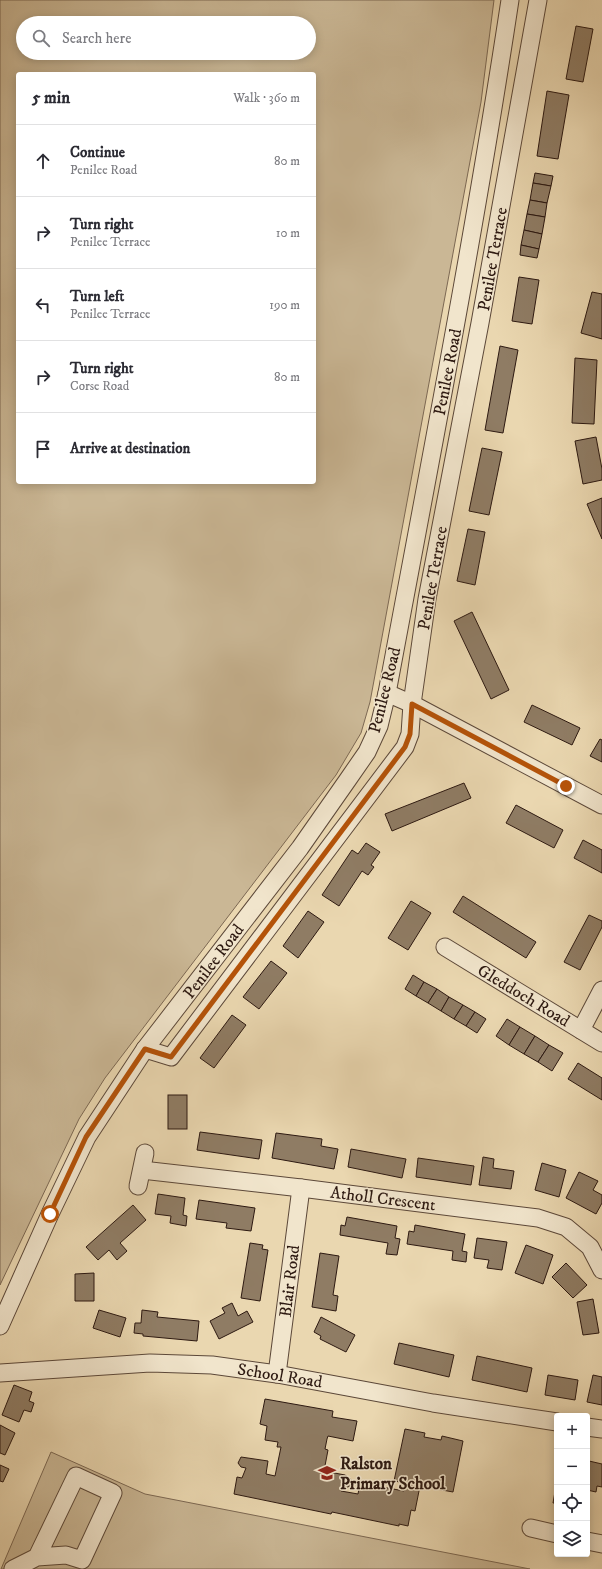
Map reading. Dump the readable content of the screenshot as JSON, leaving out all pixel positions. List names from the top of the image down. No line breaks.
{"streets":{"street":["Penilee Terrace","Penilee Road","Gleddoch Road","Atholl Crescent","Blair Road","School Road"]},"crossings":[["Penilee Terrace","Penilee Road"],["Atholl Crescent","Blair Road"],["Blair Road","School Road"]],"places":{"school or university":["Ralston Primary School"]},"page":{"search":"Search here","heading":["5 min","Walk · 360 m"],"list":[["Continue","Penilee Road","80 m"],["Turn right","Penilee Terrace","10 m"],["Turn left","Penilee Terrace","190 m"],["Turn right","Corse Road","80 m"],"Arrive at destination"],"map_buttons":["+","−"]}}
